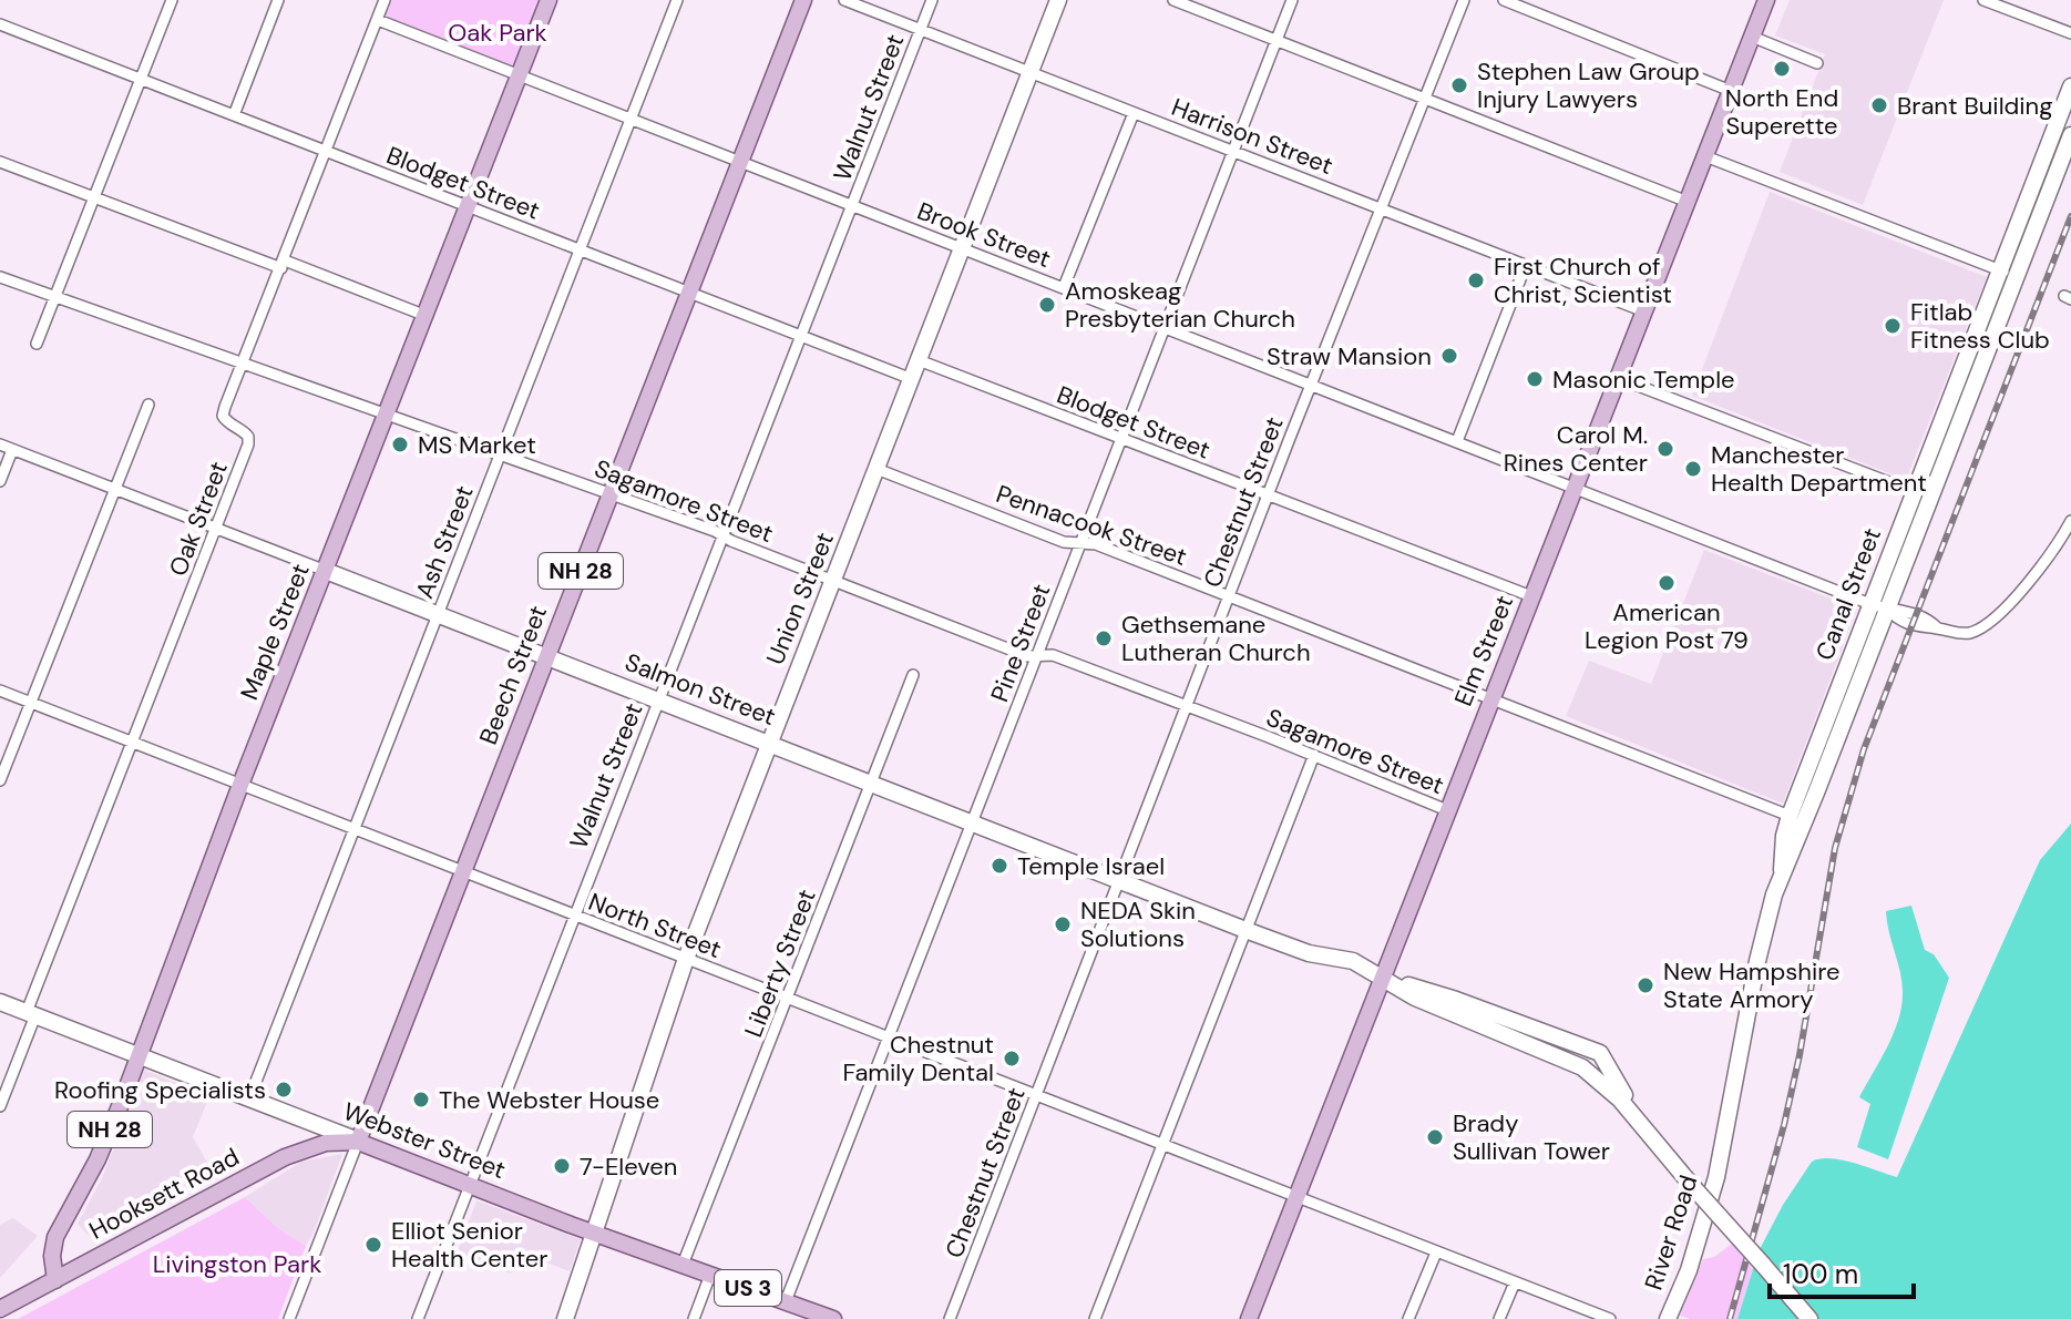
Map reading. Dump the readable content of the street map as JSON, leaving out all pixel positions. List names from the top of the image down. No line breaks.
{"streets":{"main road":["NH 28","Maple Street","Elm Street","Beech Street","Webster Street","Hooksett Road","US 3"],"street":["Walnut Street","Harrison Street","Blodget Street","Brook Street","Sagamore Street","Chestnut Street","Oak Street","Pennacook Street","Ash Street","Canal Street","Union Street","Pine Street","Salmon Street","North Street","Liberty Street","River Road"]},"crossings":[["Walnut Street","Harrison Street"],["Walnut Street","Blodget Street"],["Walnut Street","Brook Street"],["Walnut Street","Sagamore Street"],["Walnut Street","Salmon Street"],["Walnut Street","North Street"],["Walnut Street","Webster Street"],["Harrison Street","Chestnut Street"],["Harrison Street","Union Street"],["Harrison Street","Pine Street"],["Harrison Street","Elm Street"],["Blodget Street","Chestnut Street"],["Blodget Street","Oak Street"],["Blodget Street","Ash Street"],["Blodget Street","Union Street"],["Blodget Street","Maple Street"],["Blodget Street","Pine Street"],["Blodget Street","Elm Street"],["Blodget Street","Beech Street"],["Brook Street","Chestnut Street"],["Brook Street","Oak Street"],["Brook Street","Ash Street"],["Brook Street","Canal Street"],["Brook Street","Union Street"],["Brook Street","Maple Street"],["Brook Street","Pine Street"],["Brook Street","Elm Street"],["Brook Street","Beech Street"],["Sagamore Street","Chestnut Street"],["Sagamore Street","Oak Street"],["Sagamore Street","Ash Street"],["Sagamore Street","Union Street"],["Sagamore Street","Maple Street"],["Sagamore Street","Pine Street"],["Sagamore Street","Elm Street"],["Sagamore Street","Beech Street"],["Chestnut Street","Pennacook Street"],["Chestnut Street","Salmon Street"],["Chestnut Street","North Street"],["Oak Street","Salmon Street"],["Oak Street","North Street"],["Oak Street","Webster Street"],["Pennacook Street","Canal Street"],["Pennacook Street","Union Street"],["Pennacook Street","Pine Street"],["Pennacook Street","Elm Street"],["Ash Street","Salmon Street"],["Ash Street","North Street"],["Ash Street","Webster Street"],["Canal Street","River Road"],["Union Street","Salmon Street"],["Union Street","North Street"],["Union Street","Webster Street"],["Maple Street","Salmon Street"],["Maple Street","North Street"],["Maple Street","Webster Street"],["Maple Street","Hooksett Road"],["Pine Street","Salmon Street"],["Pine Street","North Street"],["Pine Street","Webster Street"],["Elm Street","Salmon Street"],["Elm Street","North Street"],["Beech Street","Salmon Street"],["Beech Street","North Street"],["Beech Street","Webster Street"],["Beech Street","Hooksett Road"],["Salmon Street","Liberty Street"],["North Street","Liberty Street"],["Liberty Street","Webster Street"],["Webster Street","Hooksett Road"]],"parks":["Oak Park","Livingston Park"],"places":["North End Superette","Stephen Law Group Injury Lawyers","Brant Building","First Church of Christ, Scientist","Amoskeag Presbyterian Church","Fitlab Fitness Club","Straw Mansion","Masonic Temple","MS Market","Carol M. Rines Center","Manchester Health Department","American Legion Post 79","Gethsemane Lutheran Church","Temple Israel","NEDA Skin Solutions","New Hampshire State Armory","Chestnut Family Dental","Roofing Specialists","The Webster House","Brady Sullivan Tower","7-Eleven","Elliot Senior Health Center"],"scale_bar":"100 m"}
